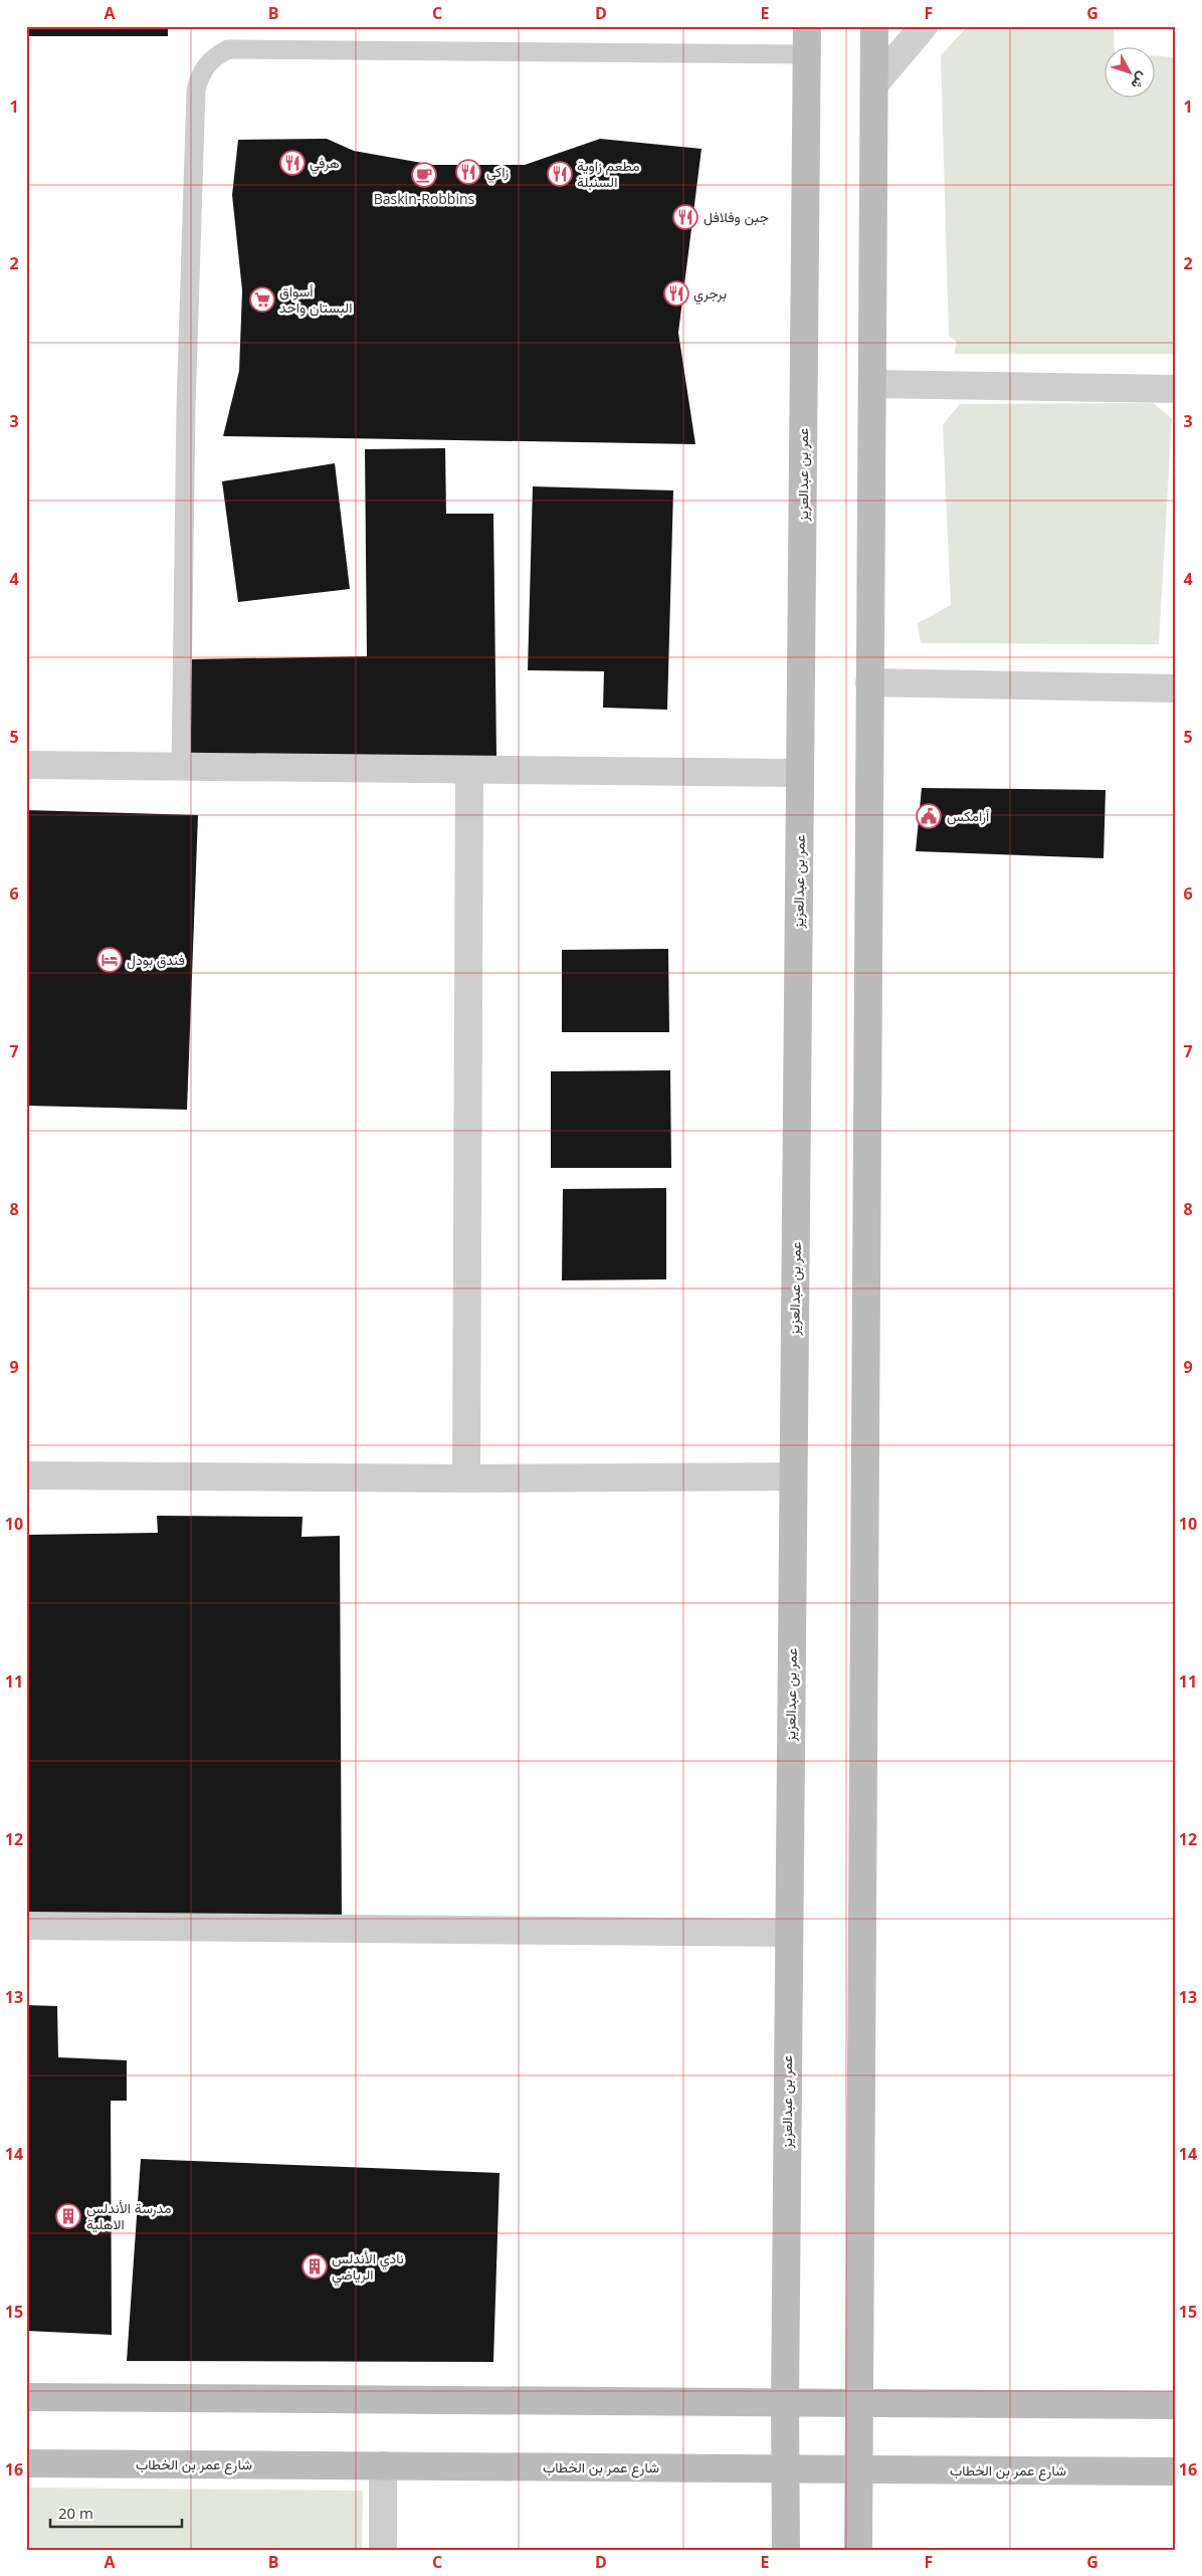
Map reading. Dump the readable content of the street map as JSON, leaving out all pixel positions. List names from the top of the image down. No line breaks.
{"streets":{"street":["عمر بن عبدالعزيز","شارع عمر بن الخطاب"]},"crossings":[["عمر بن عبدالعزيز","شارع عمر بن الخطاب"]],"places":{"restaurant":["هرفي","زاكي","مطعم زاوية السنبلة","جبن وفلافل","برجري"],"cafe":["Baskin-Robbins"],"supermarket":["أسواق البستان واحد"],"public building":["أرامكس"],"hotel":["فندق بودل"],"building":["مدرسة الأندلس الاهلية","نادي الأندلس الرياضي"]},"scale_bar":"20 m","north":"bottom right","grid":{"columns":["A","B","C","D","E","F","G"],"rows":["1","2","3","4","5","6","7","8","9","10","11","12","13","14","15","16"]}}
